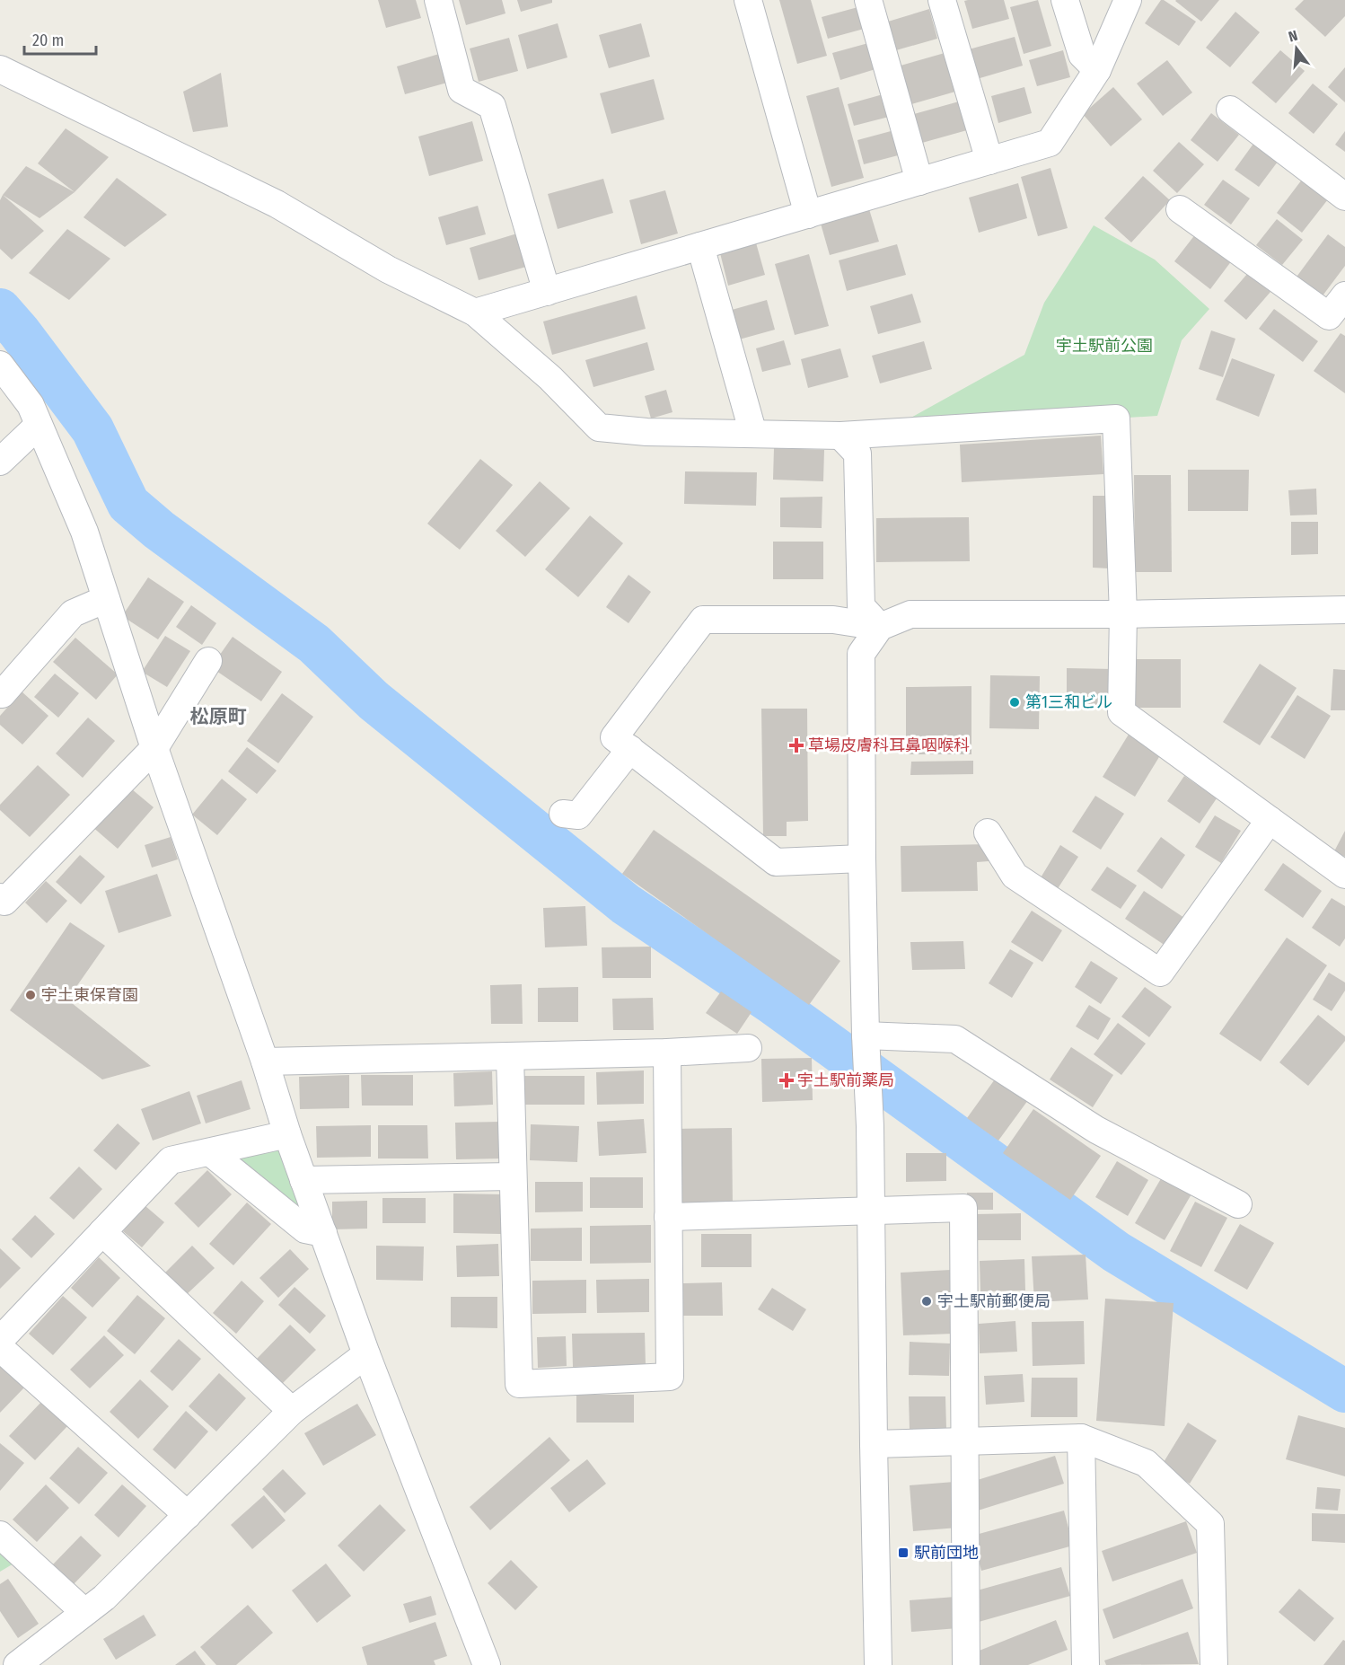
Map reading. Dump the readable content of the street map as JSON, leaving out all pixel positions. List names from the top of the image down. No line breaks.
{"districts":["松原町"],"parks":["宇土駅前公園"],"places":{"other":["第1三和ビル","宇土東保育園","宇土駅前郵便局"],"health":["草場皮膚科耳鼻咽喉科","宇土駅前薬局"],"transit":["駅前団地"]},"scale_bar":"20 m","north":"top"}
